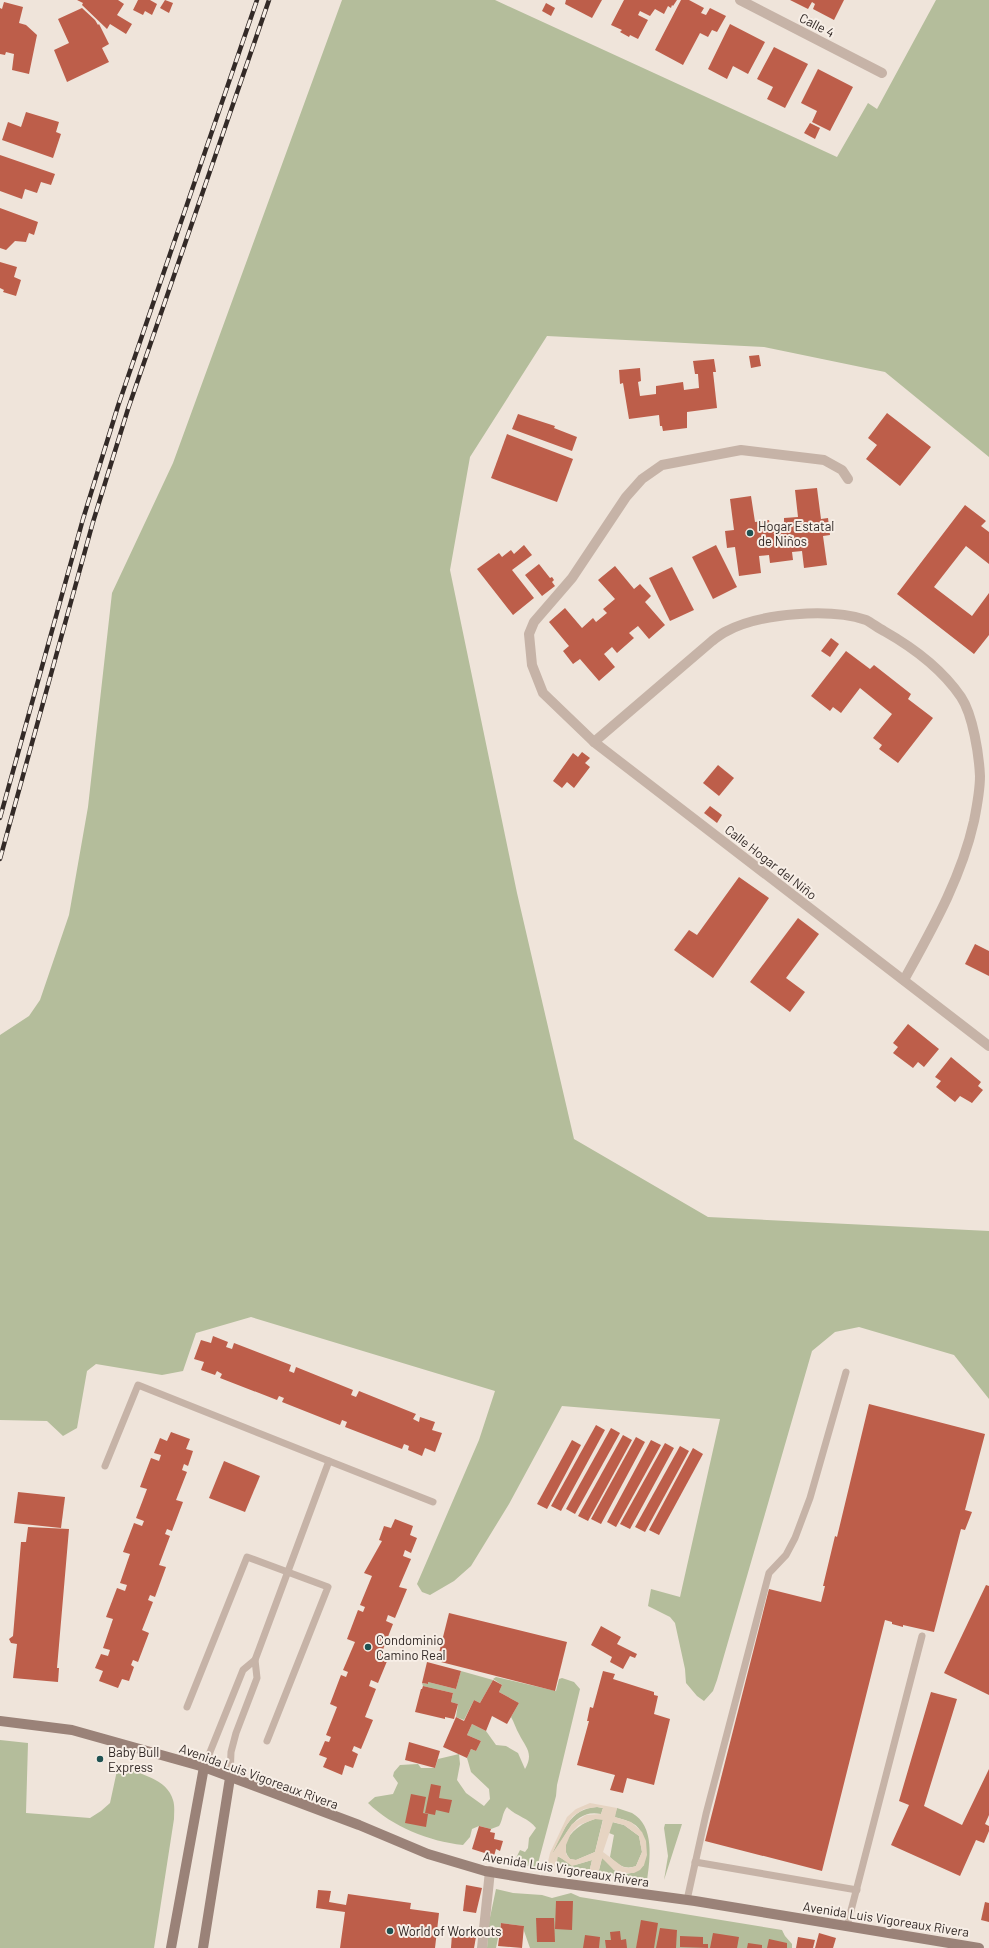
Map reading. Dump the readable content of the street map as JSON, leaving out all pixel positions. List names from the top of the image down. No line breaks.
{"streets":{"main road":["Avenida Luis Vigoreaux Rivera"],"street":["Calle 4","Calle Hogar del Niño"]},"places":["Hogar Estatal de Niños","Condominio Camino Real","Baby Bull Express","World of Workouts"]}
